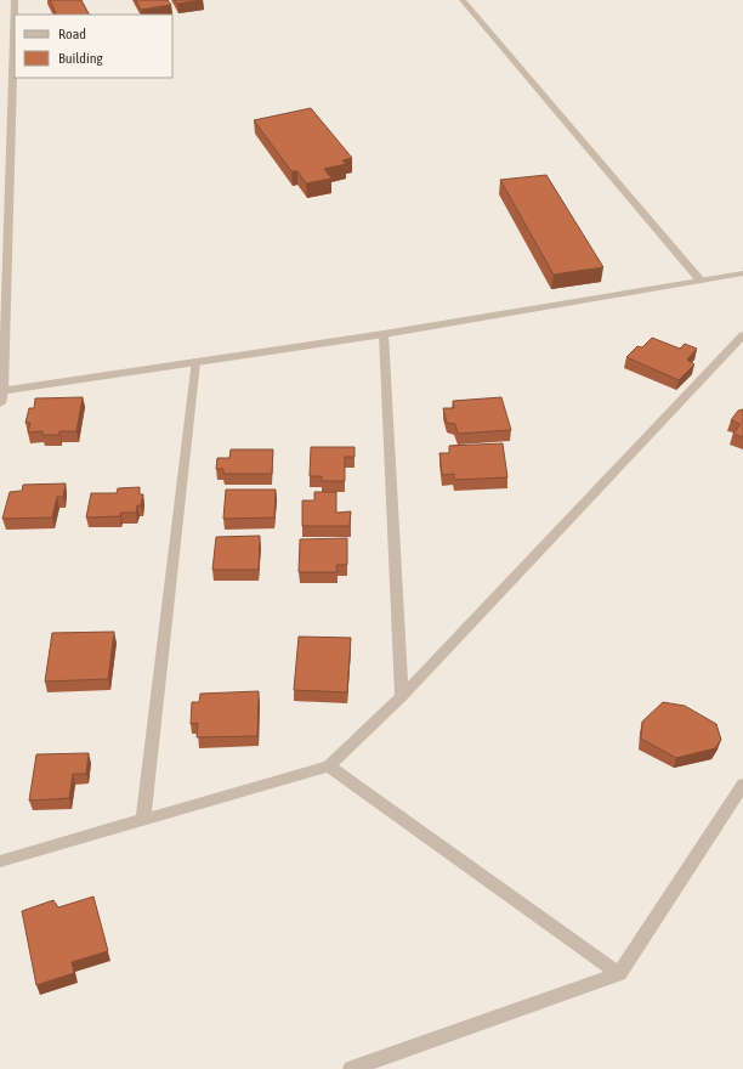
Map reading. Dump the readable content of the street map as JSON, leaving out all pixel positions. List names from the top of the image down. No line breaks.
{"legend":["Road","Building"]}
